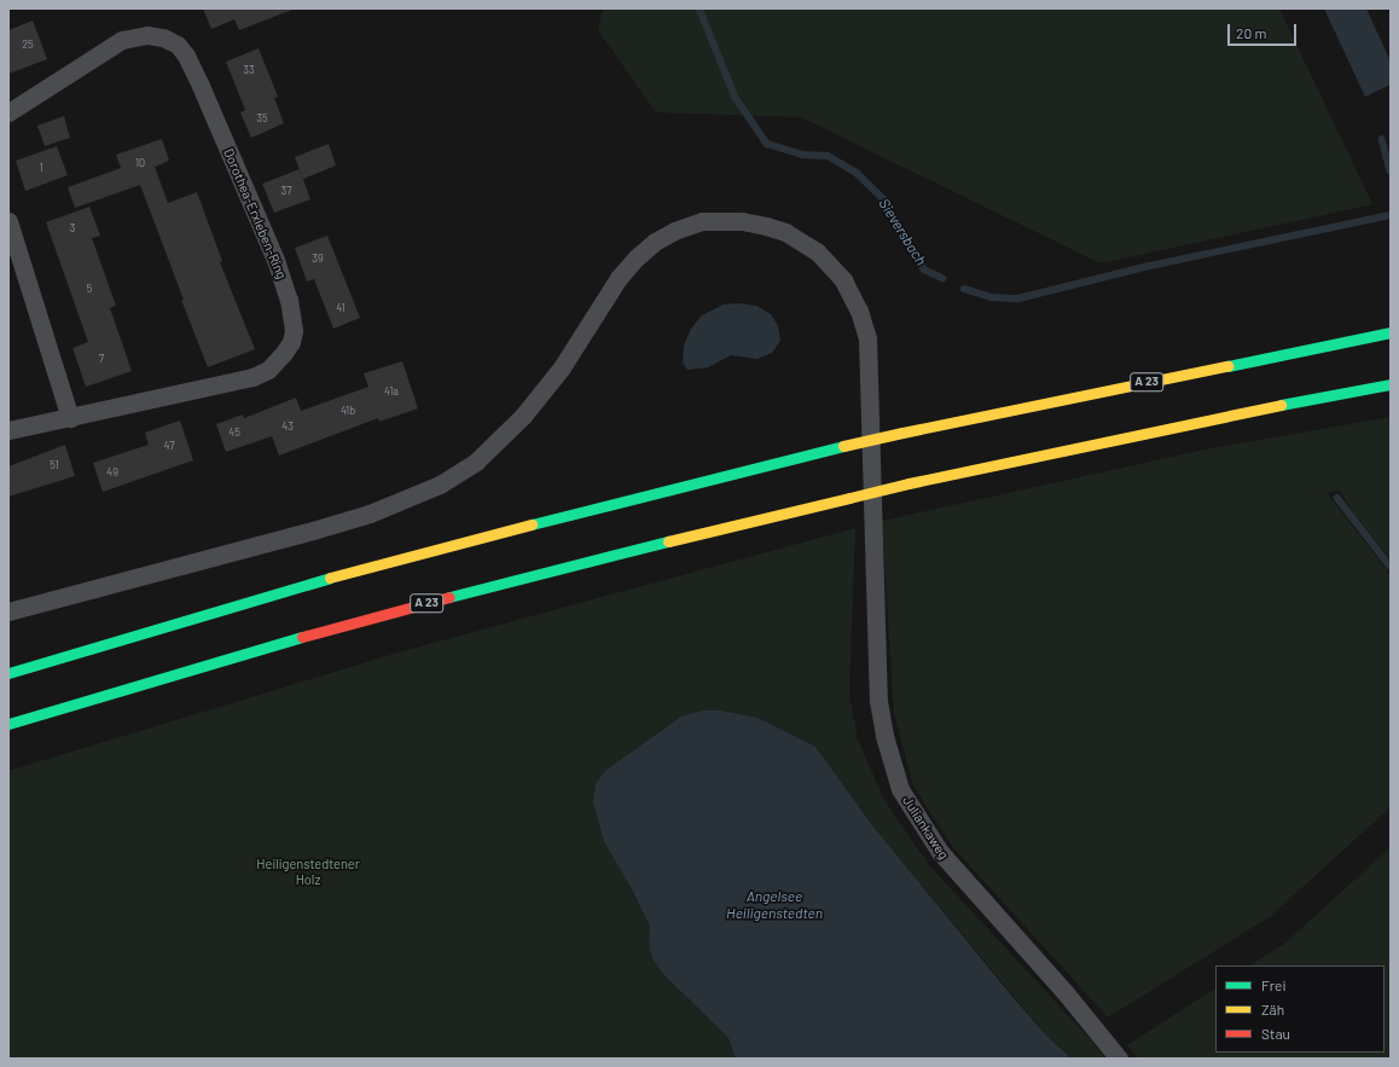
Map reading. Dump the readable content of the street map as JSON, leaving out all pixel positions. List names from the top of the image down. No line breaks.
{"streets":{"highway":["A 23"],"street":["Dorothea-Erxleben-Ring","Juliankaweg"]},"water":["Sieversbach","Angelsee Heiligenstedten"],"parks":["Heiligenstedtener Holz"],"house_numbers":["25","33","35","10","1","37","3","39","5","41","7","41a","41b","43","45","47","51","49"],"legend":["Frei","Zäh","Stau"],"scale_bar":"20 m"}
